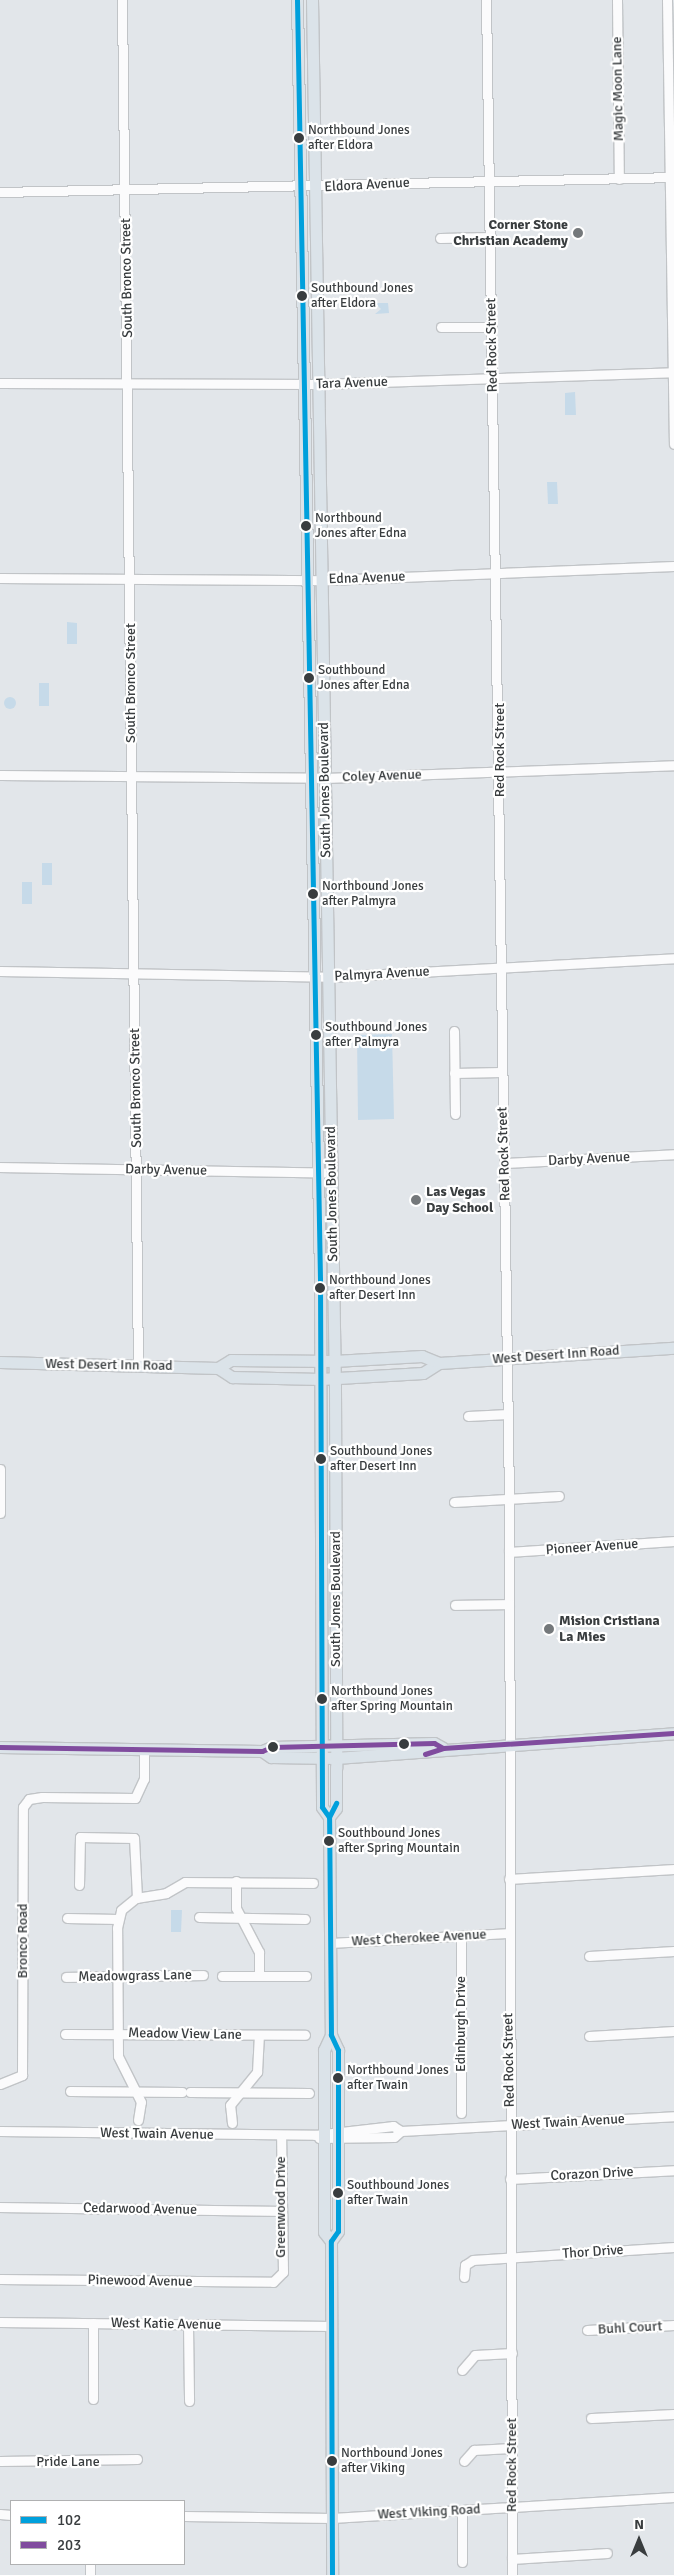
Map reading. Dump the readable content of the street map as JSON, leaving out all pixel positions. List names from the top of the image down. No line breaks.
{"streets":{"main road":["South Jones Boulevard","West Desert Inn Road"],"street":["Magic Moon Lane","Eldora Avenue","South Bronco Street","Red Rock Street","Tara Avenue","Edna Avenue","Coley Avenue","Palmyra Avenue","Darby Avenue","Pioneer Avenue","West Cherokee Avenue","Bronco Road","Meadowgrass Lane","Edinburgh Drive","Meadow View Lane","West Twain Avenue","Corazon Drive","Greenwood Drive","Cedarwood Avenue","Thor Drive","Pinewood Avenue","West Katie Avenue","Buhl Court","Pride Lane","West Viking Road"]},"crossings":[["Magic Moon Lane","Eldora Avenue"],["Eldora Avenue","South Bronco Street"],["Eldora Avenue","Red Rock Street"],["Eldora Avenue","South Jones Boulevard"],["South Bronco Street","Tara Avenue"],["South Bronco Street","Edna Avenue"],["South Bronco Street","Coley Avenue"],["South Bronco Street","Palmyra Avenue"],["South Bronco Street","Darby Avenue"],["South Bronco Street","West Desert Inn Road"],["Red Rock Street","Tara Avenue"],["Red Rock Street","Edna Avenue"],["Red Rock Street","Coley Avenue"],["Red Rock Street","Palmyra Avenue"],["Red Rock Street","Darby Avenue"],["Red Rock Street","West Desert Inn Road"],["Red Rock Street","Pioneer Avenue"],["Red Rock Street","West Cherokee Avenue"],["Red Rock Street","West Twain Avenue"],["Red Rock Street","Corazon Drive"],["Red Rock Street","Thor Drive"],["Red Rock Street","West Viking Road"],["Tara Avenue","South Jones Boulevard"],["Edna Avenue","South Jones Boulevard"],["Coley Avenue","South Jones Boulevard"],["South Jones Boulevard","Palmyra Avenue"],["South Jones Boulevard","Darby Avenue"],["South Jones Boulevard","West Desert Inn Road"],["South Jones Boulevard","West Cherokee Avenue"],["South Jones Boulevard","West Twain Avenue"],["South Jones Boulevard","West Katie Avenue"],["South Jones Boulevard","West Viking Road"],["West Cherokee Avenue","Edinburgh Drive"],["West Twain Avenue","Greenwood Drive"],["Greenwood Drive","Cedarwood Avenue"],["Greenwood Drive","Pinewood Avenue"]],"places":["Northbound Jones after Eldora","Corner Stone Christian Academy","Southbound Jones after Eldora","Northbound Jones after Edna","Southbound Jones after Edna","Northbound Jones after Palmyra","Southbound Jones after Palmyra","Las Vegas Day School","Northbound Jones after Desert Inn","Southbound Jones after Desert Inn","Mision Cristiana La Mies","Northbound Jones after Spring Mountain","Southbound Jones after Spring Mountain","Northbound Jones after Twain","Southbound Jones after Twain","Northbound Jones after Viking"],"lines":["transit line 102","transit line 203"],"legend":["102","203"],"north":"top"}
